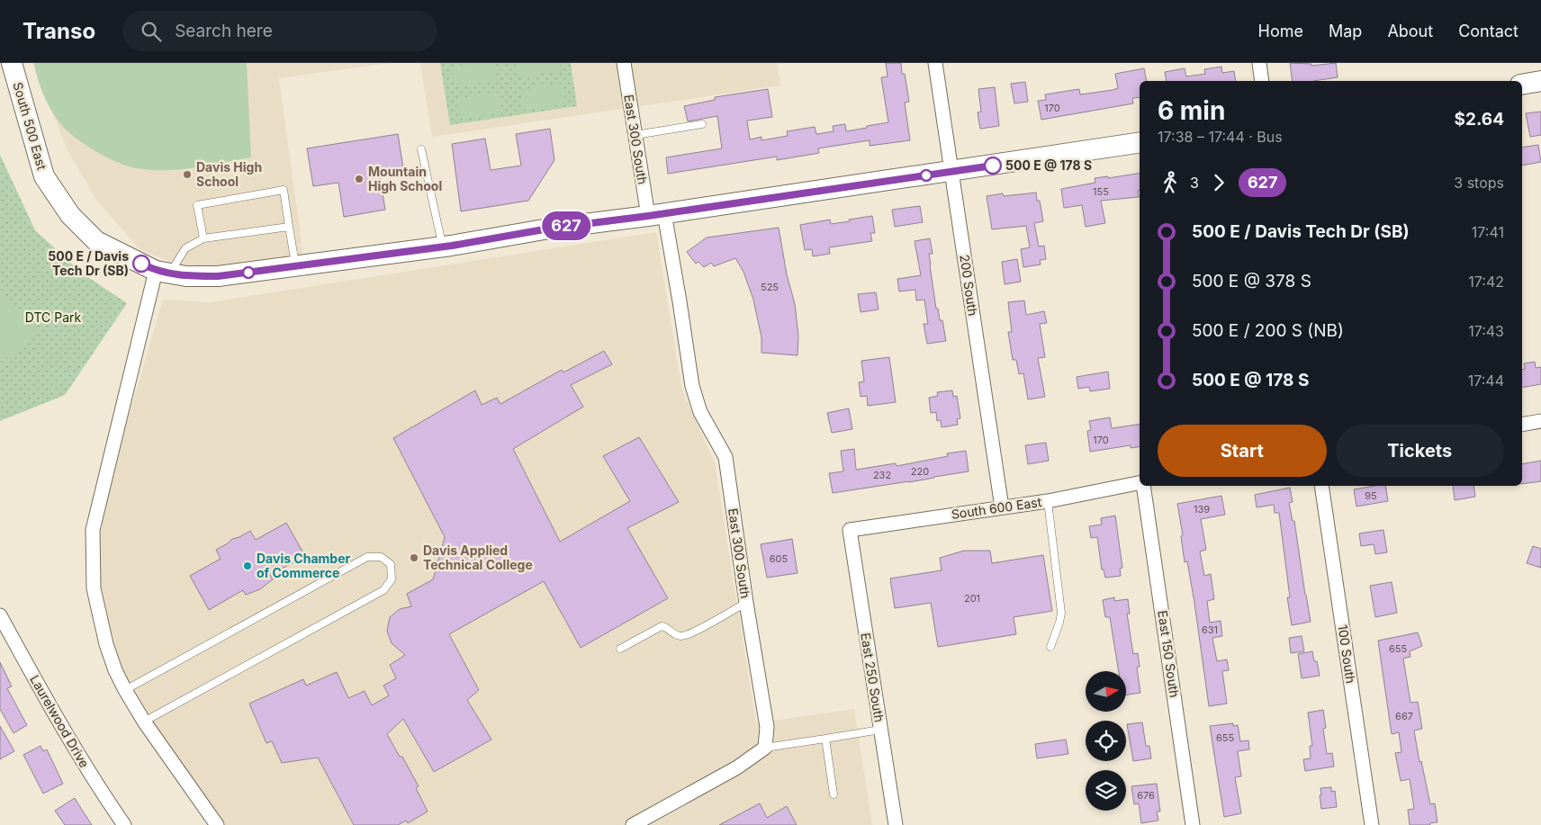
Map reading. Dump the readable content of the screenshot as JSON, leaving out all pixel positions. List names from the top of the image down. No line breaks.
{"streets":{"street":["South 500 East","East 300 South","200 South","South 600 East","East 150 South","100 South","East 250 South","Laurelwood Drive"]},"crossings":[["South 500 East","East 300 South"],["South 500 East","200 South"],["200 South","South 600 East"],["South 600 East","East 250 South"]],"parks":["DTC Park"],"places":["500 E @ 178 S","Davis High School","Mountain High School","500 E / Davis Tech Dr (SB)","Davis Applied Technical College","Davis Chamber of Commerce"],"lines":["bus line 627"],"house_numbers":["170","155","525","170","220","232","95","139","605","201","631","655","667","655","676"],"north":"right","page":{"header":"Transo","search":"Search here","nav":["Home","Map","About","Contact"],"on_map":"627","heading":["6 min","17:38 – 17:44 · Bus","$2.64"],"legs":["3","627","3 stops"],"list":[{"name":"500 E / Davis Tech Dr (SB)","value":"17:41"},{"name":"500 E @ 378 S","value":"17:42"},{"name":"500 E / 200 S (NB)","value":"17:43"},{"name":"500 E @ 178 S","value":"17:44"}],"buttons":["Start","Tickets"]}}
